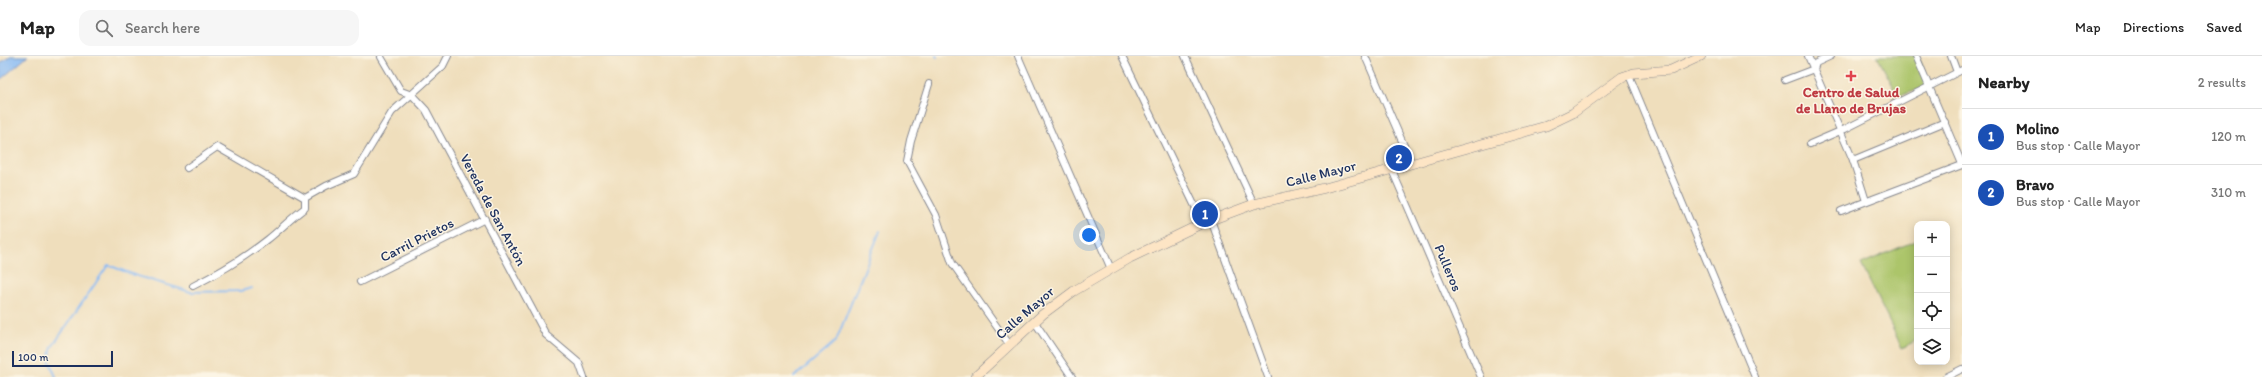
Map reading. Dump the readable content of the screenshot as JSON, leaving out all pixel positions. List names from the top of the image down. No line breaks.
{"streets":{"main road":["Calle Mayor"],"street":["Vereda de San Antón","Carril Prietos","Pulleros"]},"crossings":[["Calle Mayor","Pulleros"],["Vereda de San Antón","Carril Prietos"]],"places":{"health":["Centro de Salud de Llano de Brujas"]},"scale_bar":"100 m","page":{"header":"Map","search":"Search here","nav":["Map","Directions","Saved"],"heading":["Nearby","2 results"],"list":[{"mark":"1","name":"Molino","note":"Bus stop · Calle Mayor","value":"120 m"},{"mark":"2","name":"Bravo","note":"Bus stop · Calle Mayor","value":"310 m"}],"pins":["2","1"],"map_buttons":["+","−"],"scale":"100 m"}}
